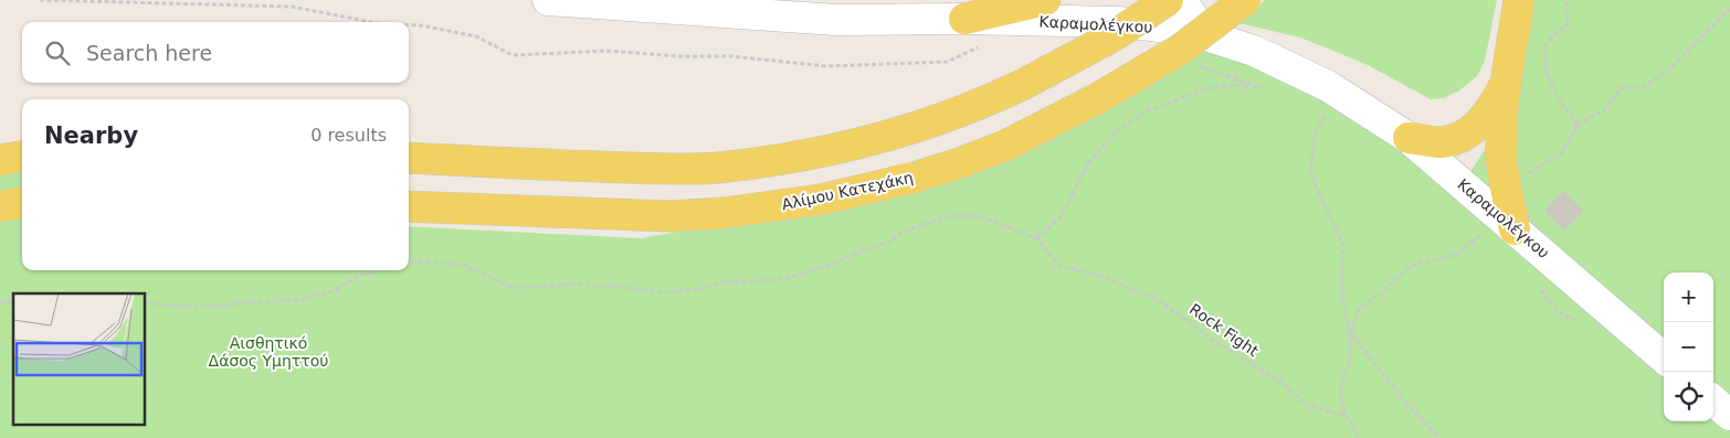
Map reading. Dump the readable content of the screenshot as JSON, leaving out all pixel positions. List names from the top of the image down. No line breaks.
{"streets":{"main road":["Καραμολέγκου","Αλίμου Κατεχάκη"],"path":["Rock Fight"]},"parks":["Αισθητικό Δάσος Υμηττού"],"page":{"search":"Search here","heading":["Nearby","0 results"],"map_buttons":["+","−"]}}
